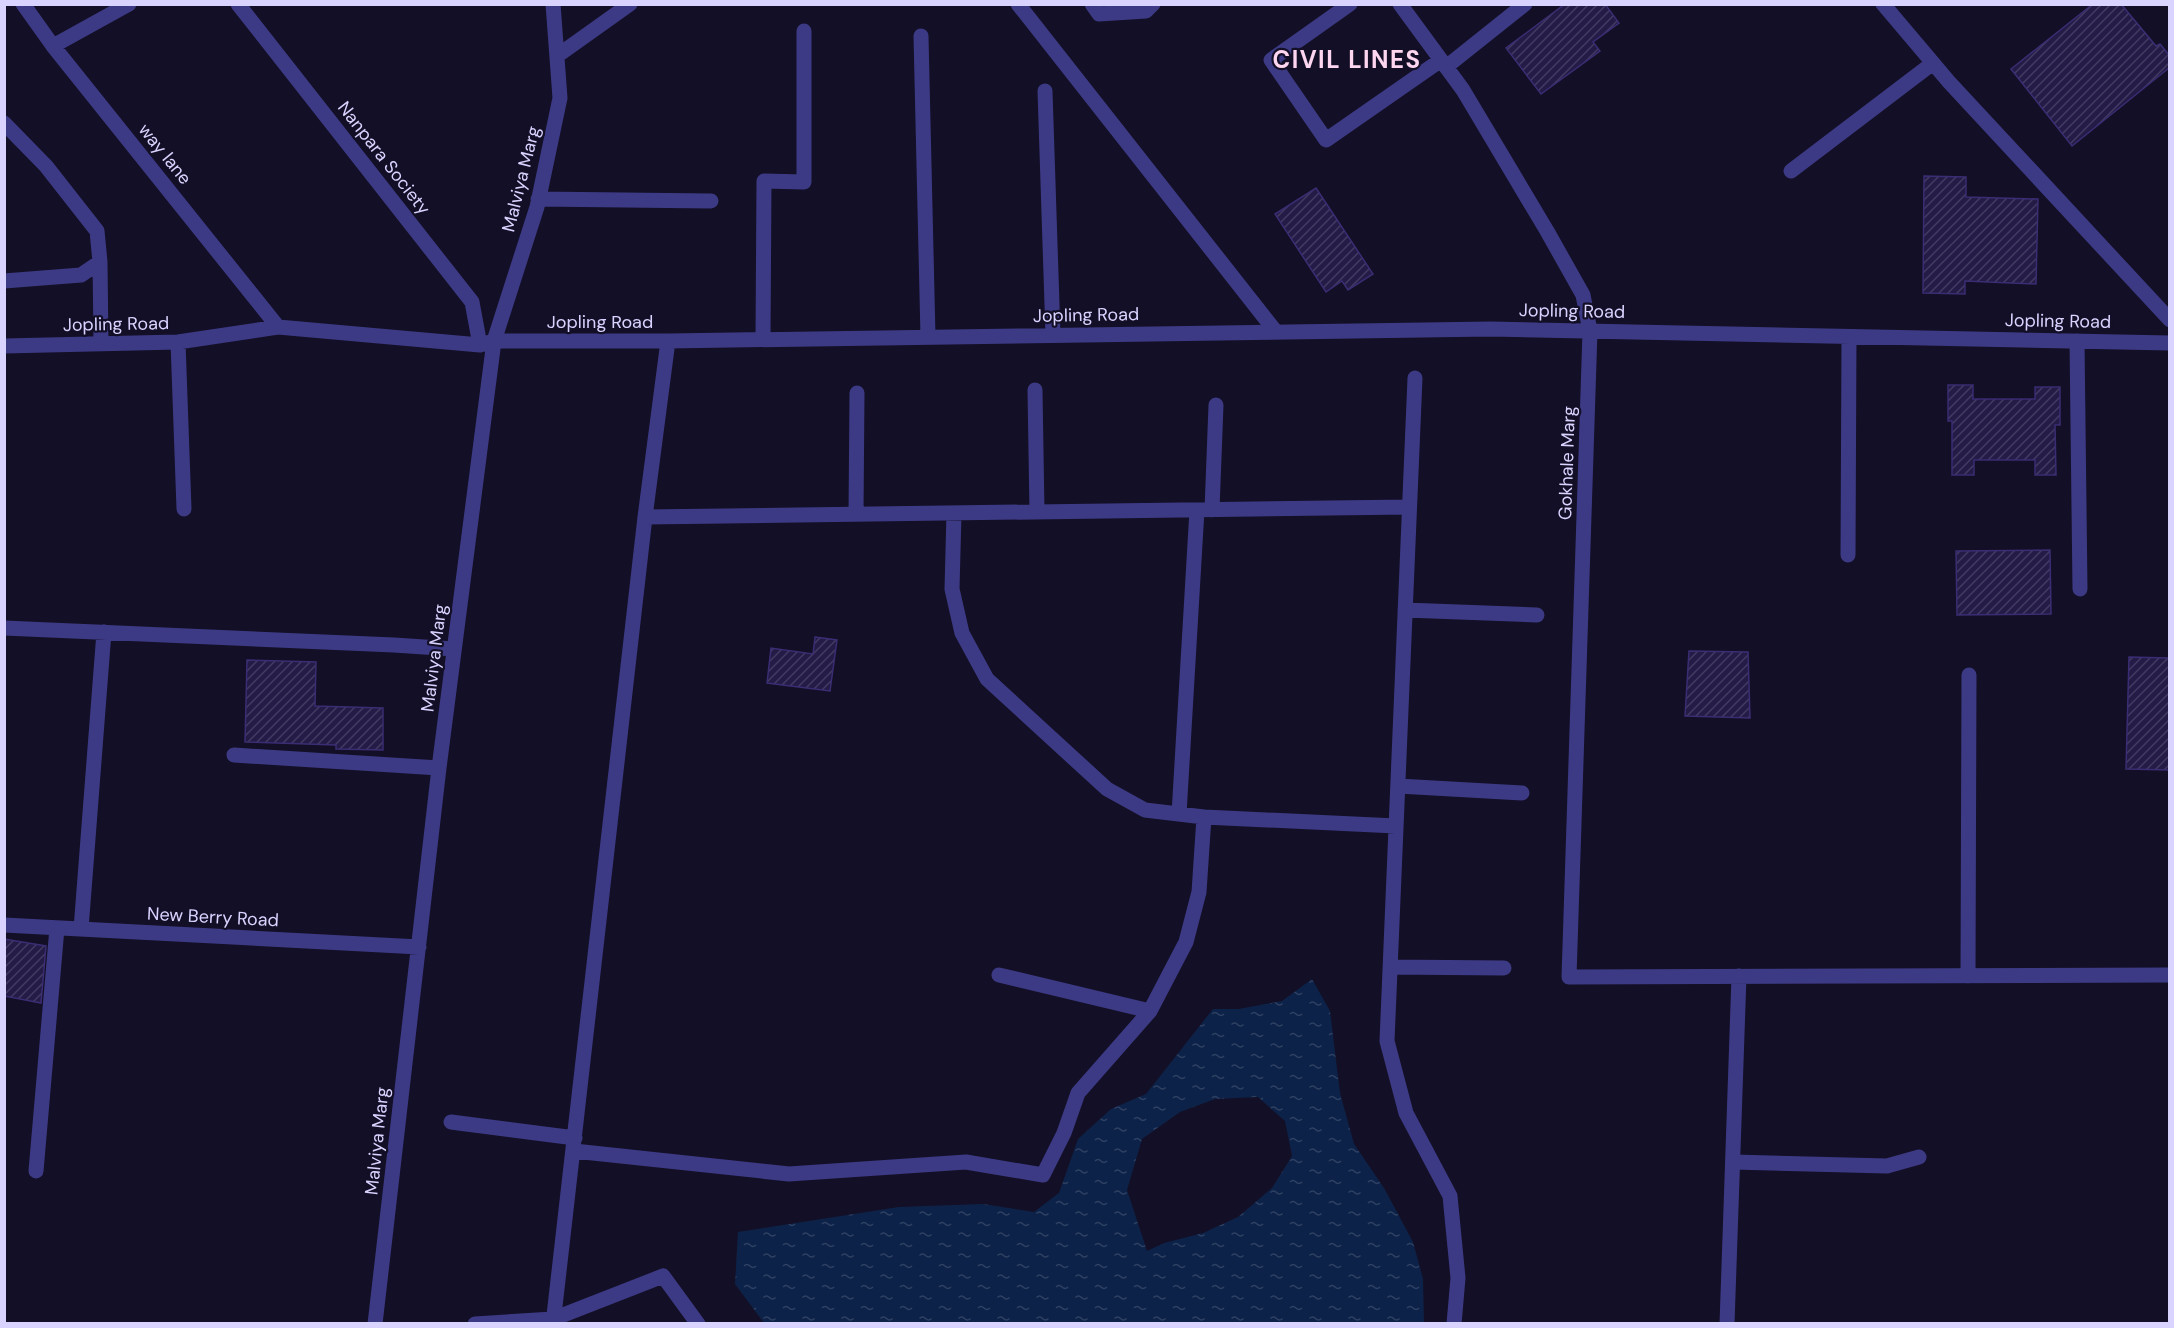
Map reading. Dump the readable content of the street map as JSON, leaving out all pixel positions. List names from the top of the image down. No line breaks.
{"streets":{"street":["way lane","Nanpara Society","Malviya Marg","Jopling Road","Gokhale Marg","New Berry Road"]},"crossings":[["way lane","Jopling Road"],["Nanpara Society","Malviya Marg"],["Nanpara Society","Jopling Road"],["Malviya Marg","Jopling Road"],["Malviya Marg","New Berry Road"],["Jopling Road","Gokhale Marg"]],"districts":["CIVIL LINES"]}
